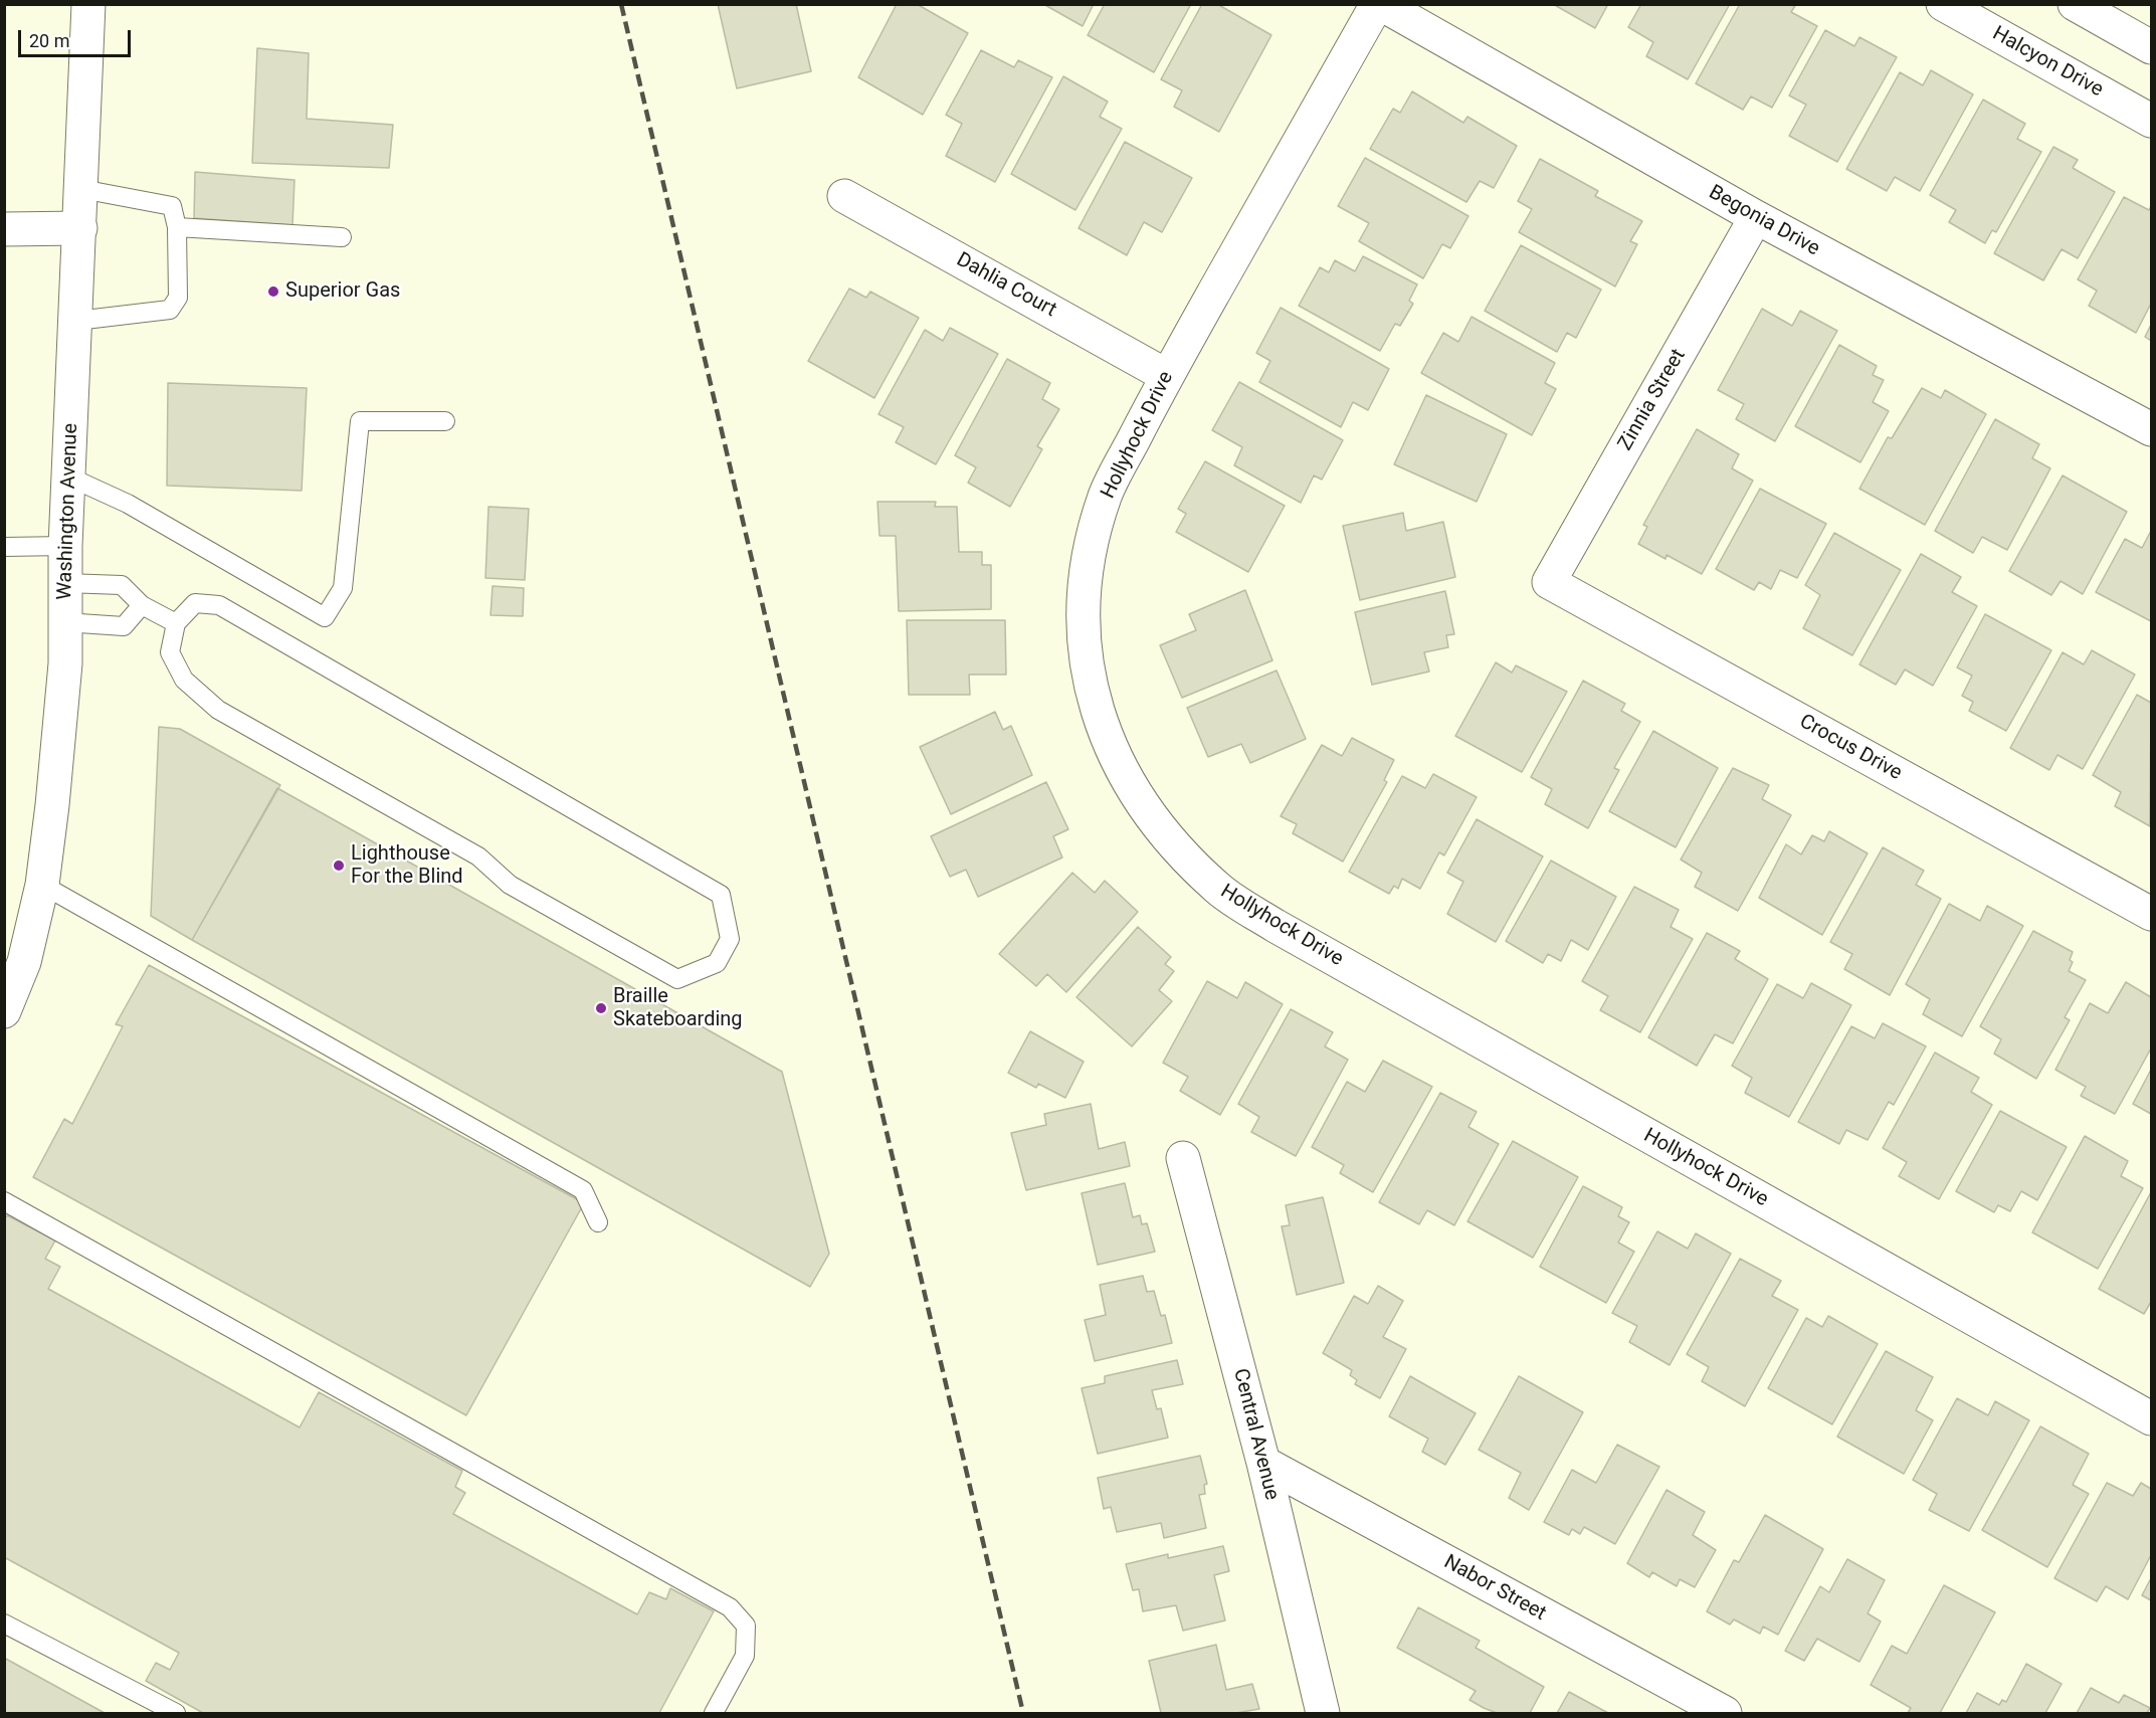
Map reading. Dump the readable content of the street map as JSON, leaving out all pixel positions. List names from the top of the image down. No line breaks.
{"streets":{"street":["Halcyon Drive","Begonia Drive","Dahlia Court","Zinnia Street","Hollyhock Drive","Washington Avenue","Crocus Drive","Central Avenue","Nabor Street"]},"crossings":[["Begonia Drive","Zinnia Street"],["Begonia Drive","Hollyhock Drive"],["Dahlia Court","Hollyhock Drive"],["Zinnia Street","Crocus Drive"],["Central Avenue","Nabor Street"]],"places":["Superior Gas","Lighthouse For the Blind","Braille Skateboarding"],"scale_bar":"20 m"}
